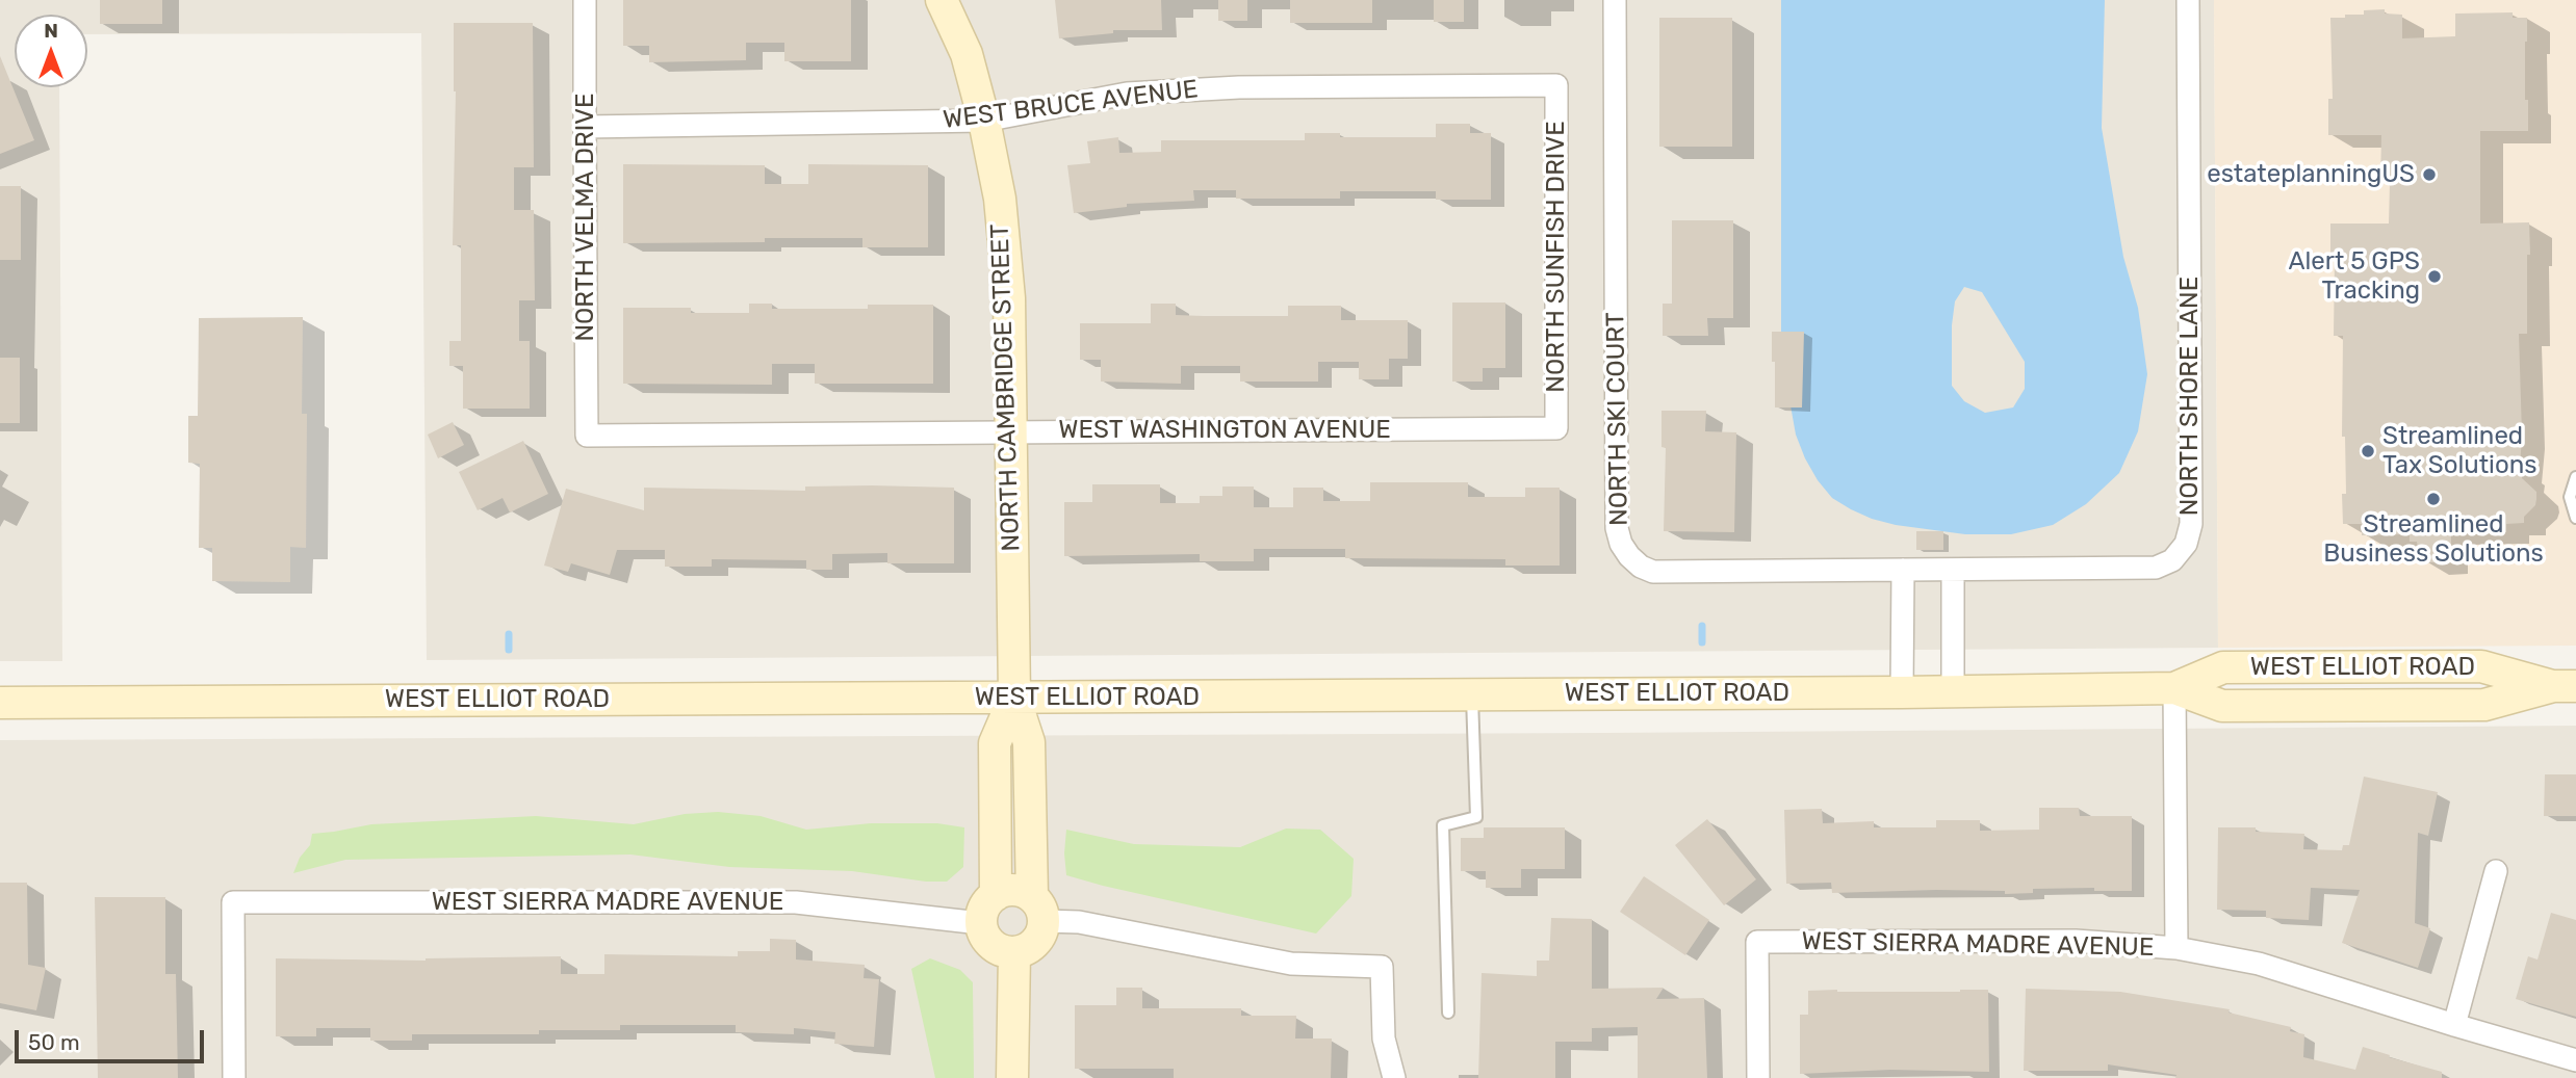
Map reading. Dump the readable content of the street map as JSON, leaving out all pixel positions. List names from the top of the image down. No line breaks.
{"streets":{"main road":["NORTH CAMBRIDGE STREET","WEST ELLIOT ROAD"],"street":["WEST BRUCE AVENUE","NORTH VELMA DRIVE","NORTH SUNFISH DRIVE","NORTH SHORE LANE","NORTH SKI COURT","WEST WASHINGTON AVENUE","WEST SIERRA MADRE AVENUE"]},"crossings":[["WEST BRUCE AVENUE","NORTH VELMA DRIVE"],["WEST BRUCE AVENUE","NORTH SUNFISH DRIVE"],["WEST BRUCE AVENUE","NORTH CAMBRIDGE STREET"],["NORTH VELMA DRIVE","WEST WASHINGTON AVENUE"],["NORTH SUNFISH DRIVE","WEST WASHINGTON AVENUE"],["NORTH CAMBRIDGE STREET","WEST WASHINGTON AVENUE"],["NORTH CAMBRIDGE STREET","WEST ELLIOT ROAD"],["NORTH SHORE LANE","NORTH SKI COURT"]],"places":["estateplanningUS","Alert 5 GPS Tracking","Streamlined Tax Solutions","Streamlined Business Solutions"],"scale_bar":"50 m","north":"top"}
